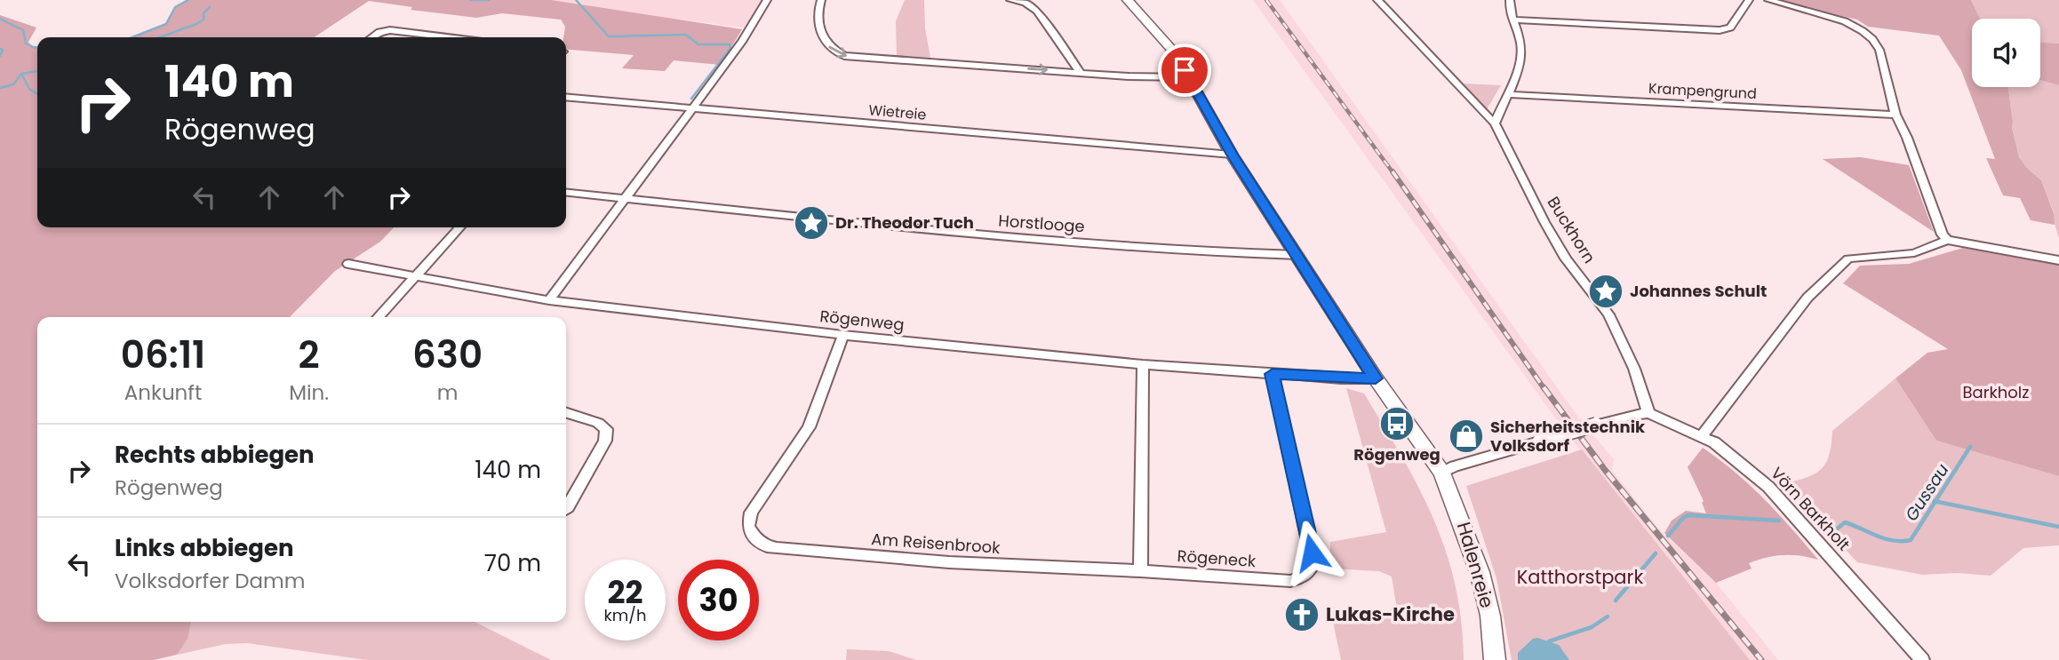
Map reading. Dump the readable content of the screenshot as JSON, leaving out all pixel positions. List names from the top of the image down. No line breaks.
{"streets":{"main road":["Halenreie"],"street":["Krampengrund","Wietreie","Horstlooge","Buckhorn","Rögenweg","Vörn Barkholt","Am Reisenbrook","Rögeneck"]},"crossings":[["Wietreie","Halenreie"],["Horstlooge","Halenreie"],["Buckhorn","Vörn Barkholt"],["Rögenweg","Am Reisenbrook"],["Rögenweg","Rögeneck"],["Rögenweg","Halenreie"],["Am Reisenbrook","Rögeneck"]],"water":["Gussau"],"parks":["Barkholz","Katthorstpark"],"places":{"place":["Dr. Theodor Tuch","Johannes Schult"],"bus stop":["Rögenweg"],"shop":["Sicherheitstechnik Volksdorf"],"church":["Lukas-Kirche"]},"page":{"turn":["140 m","Rögenweg"],"eta":["06:11","Ankunft","2","Min.","630","m"],"list":[{"name":"Rechts abbiegen","note":"Rögenweg","value":"140 m"},{"name":"Links abbiegen","note":"Volksdorfer Damm","value":"70 m"}],"speed":"22 km/h","limit":"30"}}
